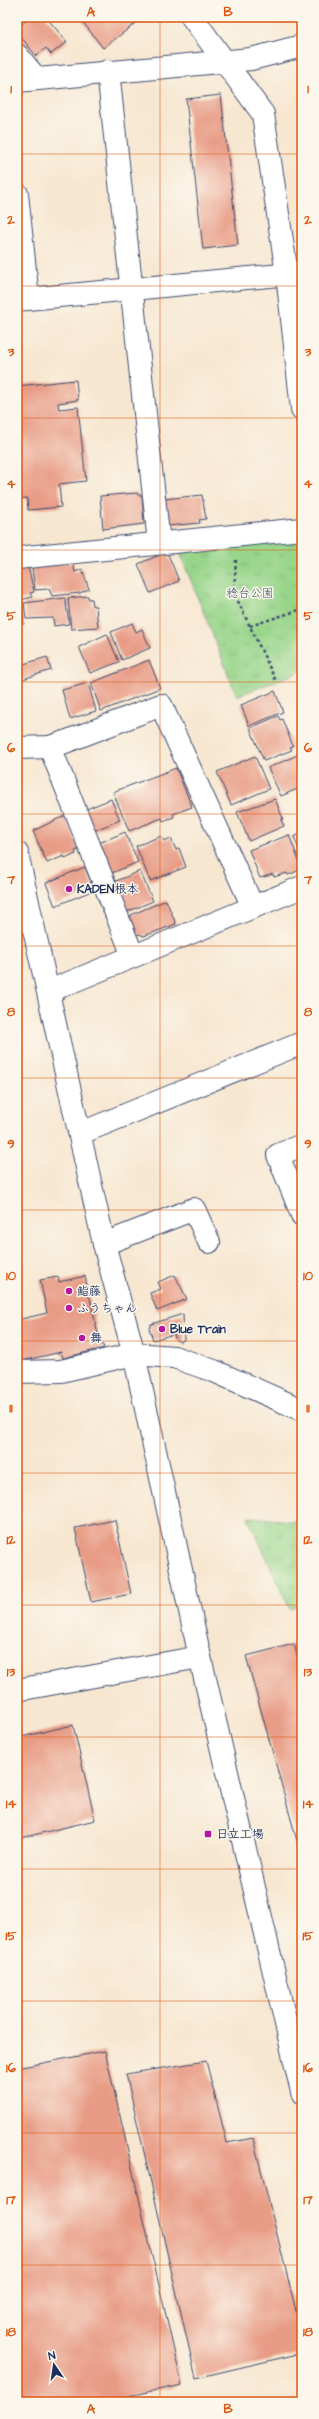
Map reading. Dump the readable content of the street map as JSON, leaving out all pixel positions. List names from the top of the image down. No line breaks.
{"parks":["稔台公園"],"places":{"other":["KADEN根本","鮨藤","ふうちゃん","Blue Train","舞"],"transit":["日立工場"]},"north":"top","grid":{"columns":["A","B"],"rows":["1","2","3","4","5","6","7","8","9","10","11","12","13","14","15","16","17","18"]}}
